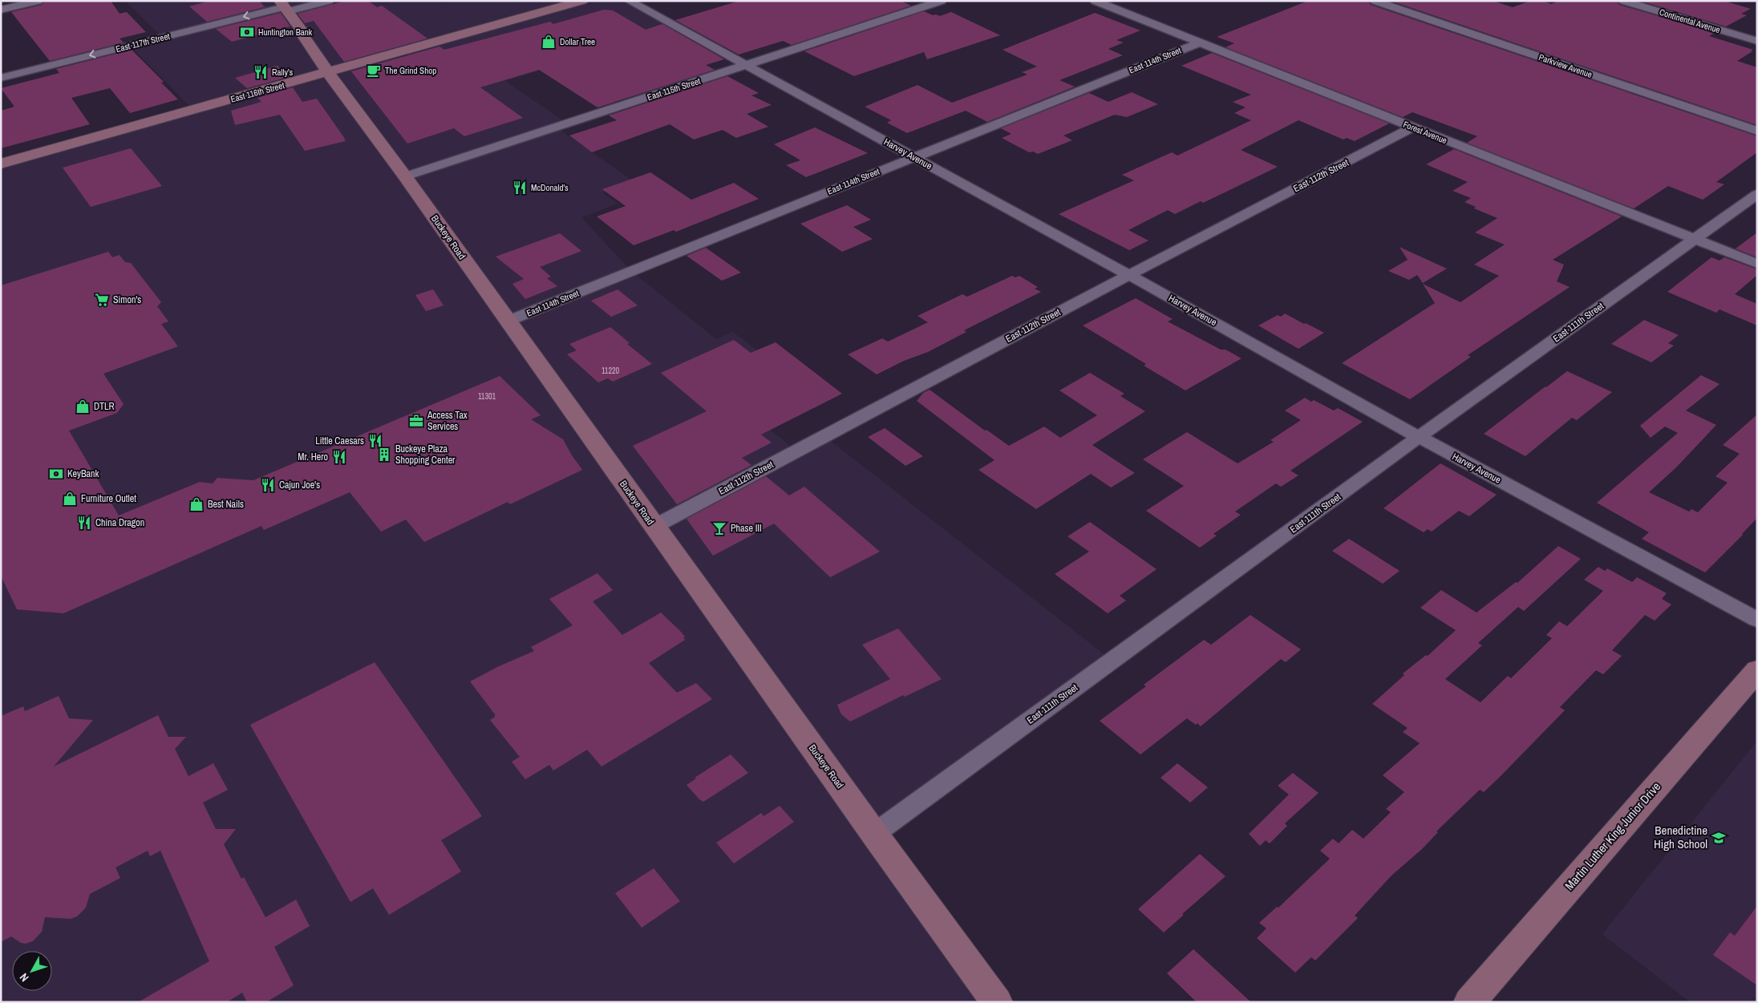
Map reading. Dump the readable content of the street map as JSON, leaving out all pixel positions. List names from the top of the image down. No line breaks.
{"streets":{"street":["Continental Avenue","East 117th Street","East 114th Street","Parkview Avenue","East 115th Street","East 116th Street","Forest Avenue","Harvey Avenue","East 112th Street","Buckeye Road","East 111th Street","Martin Luther King Junior Drive"]},"crossings":[["East 117th Street","Buckeye Road"],["East 114th Street","Forest Avenue"],["East 114th Street","Harvey Avenue"],["East 114th Street","Buckeye Road"],["East 115th Street","Harvey Avenue"],["East 115th Street","Buckeye Road"],["East 116th Street","Buckeye Road"],["Forest Avenue","East 112th Street"],["Forest Avenue","East 111th Street"],["Harvey Avenue","East 112th Street"],["Harvey Avenue","East 111th Street"],["East 112th Street","Buckeye Road"],["Buckeye Road","East 111th Street"]],"one_way":["East 117th Street"],"places":{"bank":["Huntington Bank","KeyBank"],"shop":["Dollar Tree","DTLR","Furniture Outlet","Best Nails"],"cafe":["The Grind Shop"],"restaurant":["Rally's","McDonald's","Little Caesars","Mr. Hero","Cajun Joe's","China Dragon"],"supermarket":["Simon's"],"office":["Access Tax Services"],"building":["Buckeye Plaza Shopping Center"],"bar":["Phase III"],"school or university":["Benedictine High School"]},"house_numbers":["11220","11301"],"north":"bottom left"}
